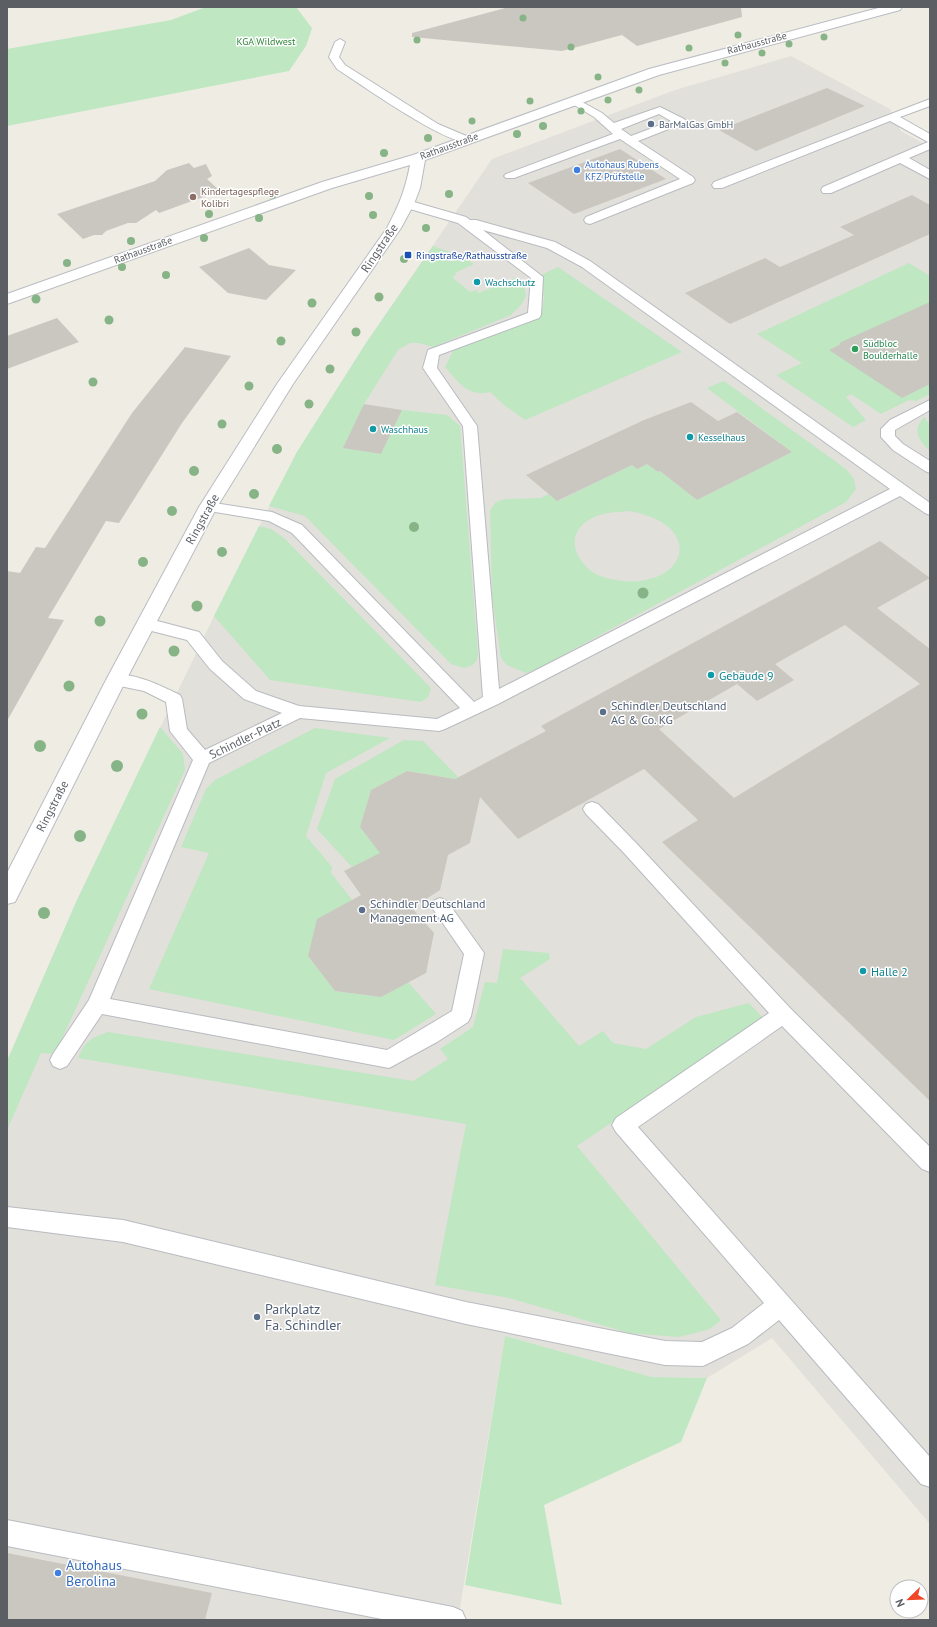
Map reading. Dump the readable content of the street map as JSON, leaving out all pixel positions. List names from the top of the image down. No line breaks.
{"streets":{"main road":["Rathausstraße","Ringstraße"],"lane":["Schindler-Platz"]},"crossings":[["Rathausstraße","Ringstraße"],["Ringstraße","Schindler-Platz"]],"parks":["KGA Wildwest"],"places":{"other":["BarMalGas GmbH","Autohaus Rubens KFZ Prüfstelle","Kindertagespflege Kolibri","Wachschutz","Südbloc Boulderhalle","Waschhaus","Kesselhaus","Gebäude 9","Schindler Deutschland AG & Co. KG","Schindler Deutschland Management AG","Halle 2","Parkplatz Fa. Schindler","Autohaus Berolina"],"transit":["Ringstraße/Rathausstraße"]},"north":"bottom left"}
